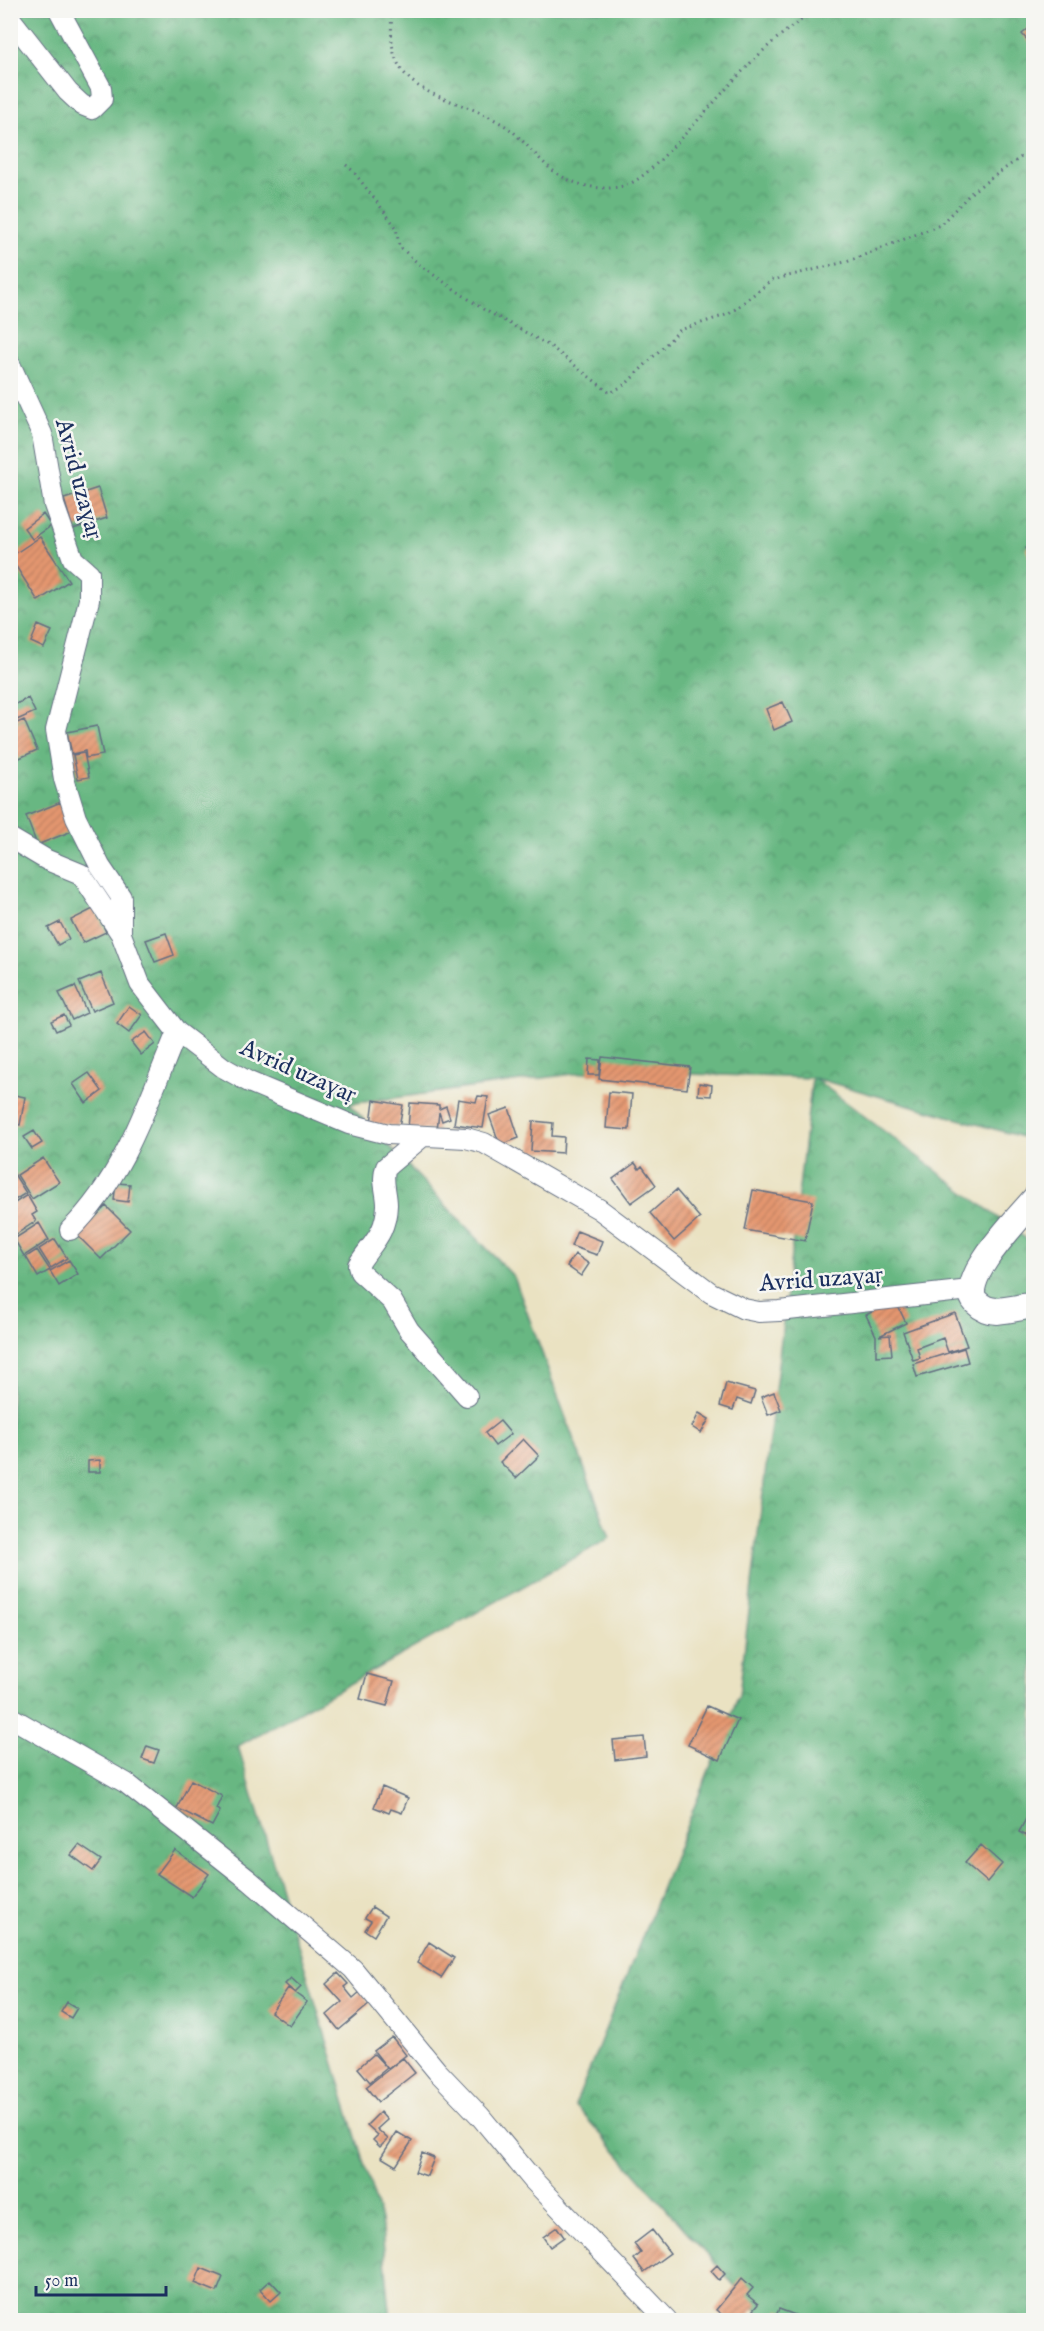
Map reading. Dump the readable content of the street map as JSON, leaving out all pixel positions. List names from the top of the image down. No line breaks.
{"streets":{"street":["Avrid uzaɣaṛ"]},"scale_bar":"50 m"}
